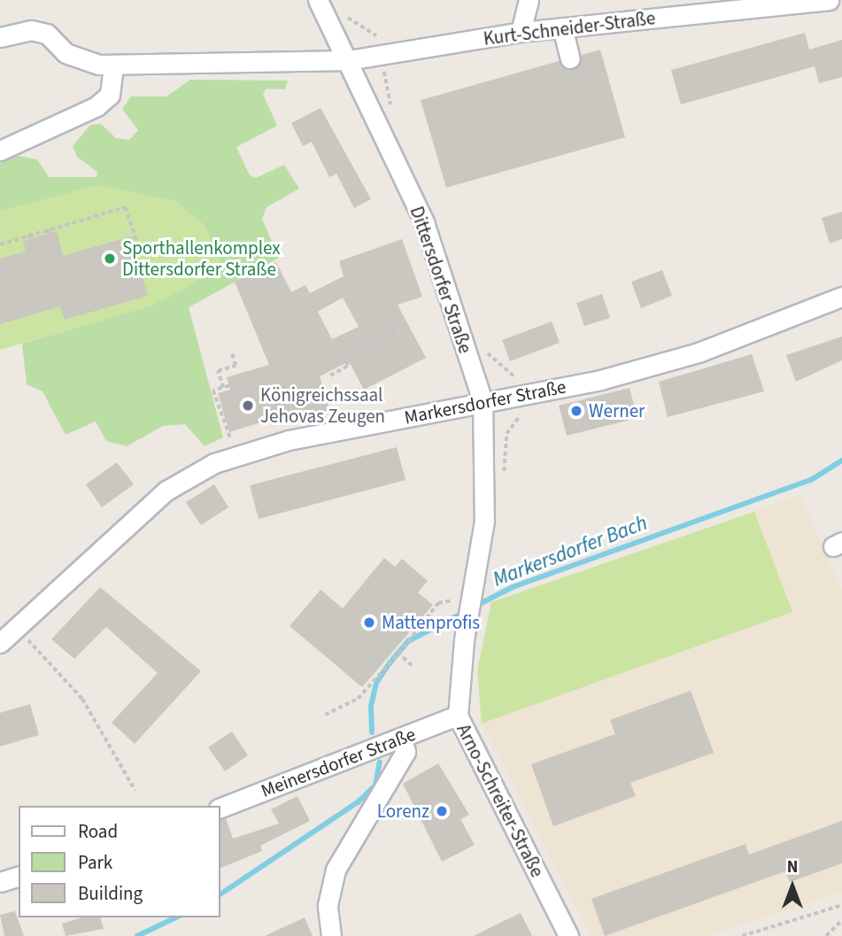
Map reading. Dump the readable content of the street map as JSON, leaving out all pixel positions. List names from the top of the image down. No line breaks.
{"streets":{"street":["Kurt-Schneider-Straße","Dittersdorfer Straße","Markersdorfer Straße","Meinersdorfer Straße","Arno-Schreiter-Straße"]},"crossings":[["Kurt-Schneider-Straße","Dittersdorfer Straße"],["Dittersdorfer Straße","Markersdorfer Straße"],["Dittersdorfer Straße","Arno-Schreiter-Straße"],["Markersdorfer Straße","Arno-Schreiter-Straße"],["Meinersdorfer Straße","Arno-Schreiter-Straße"]],"water":["Markersdorfer Bach"],"places":["Sporthallenkomplex Dittersdorfer Straße","Königreichssaal Jehovas Zeugen","Werner","Mattenprofis","Lorenz"],"legend":["Road","Park","Building"],"north":"top"}
